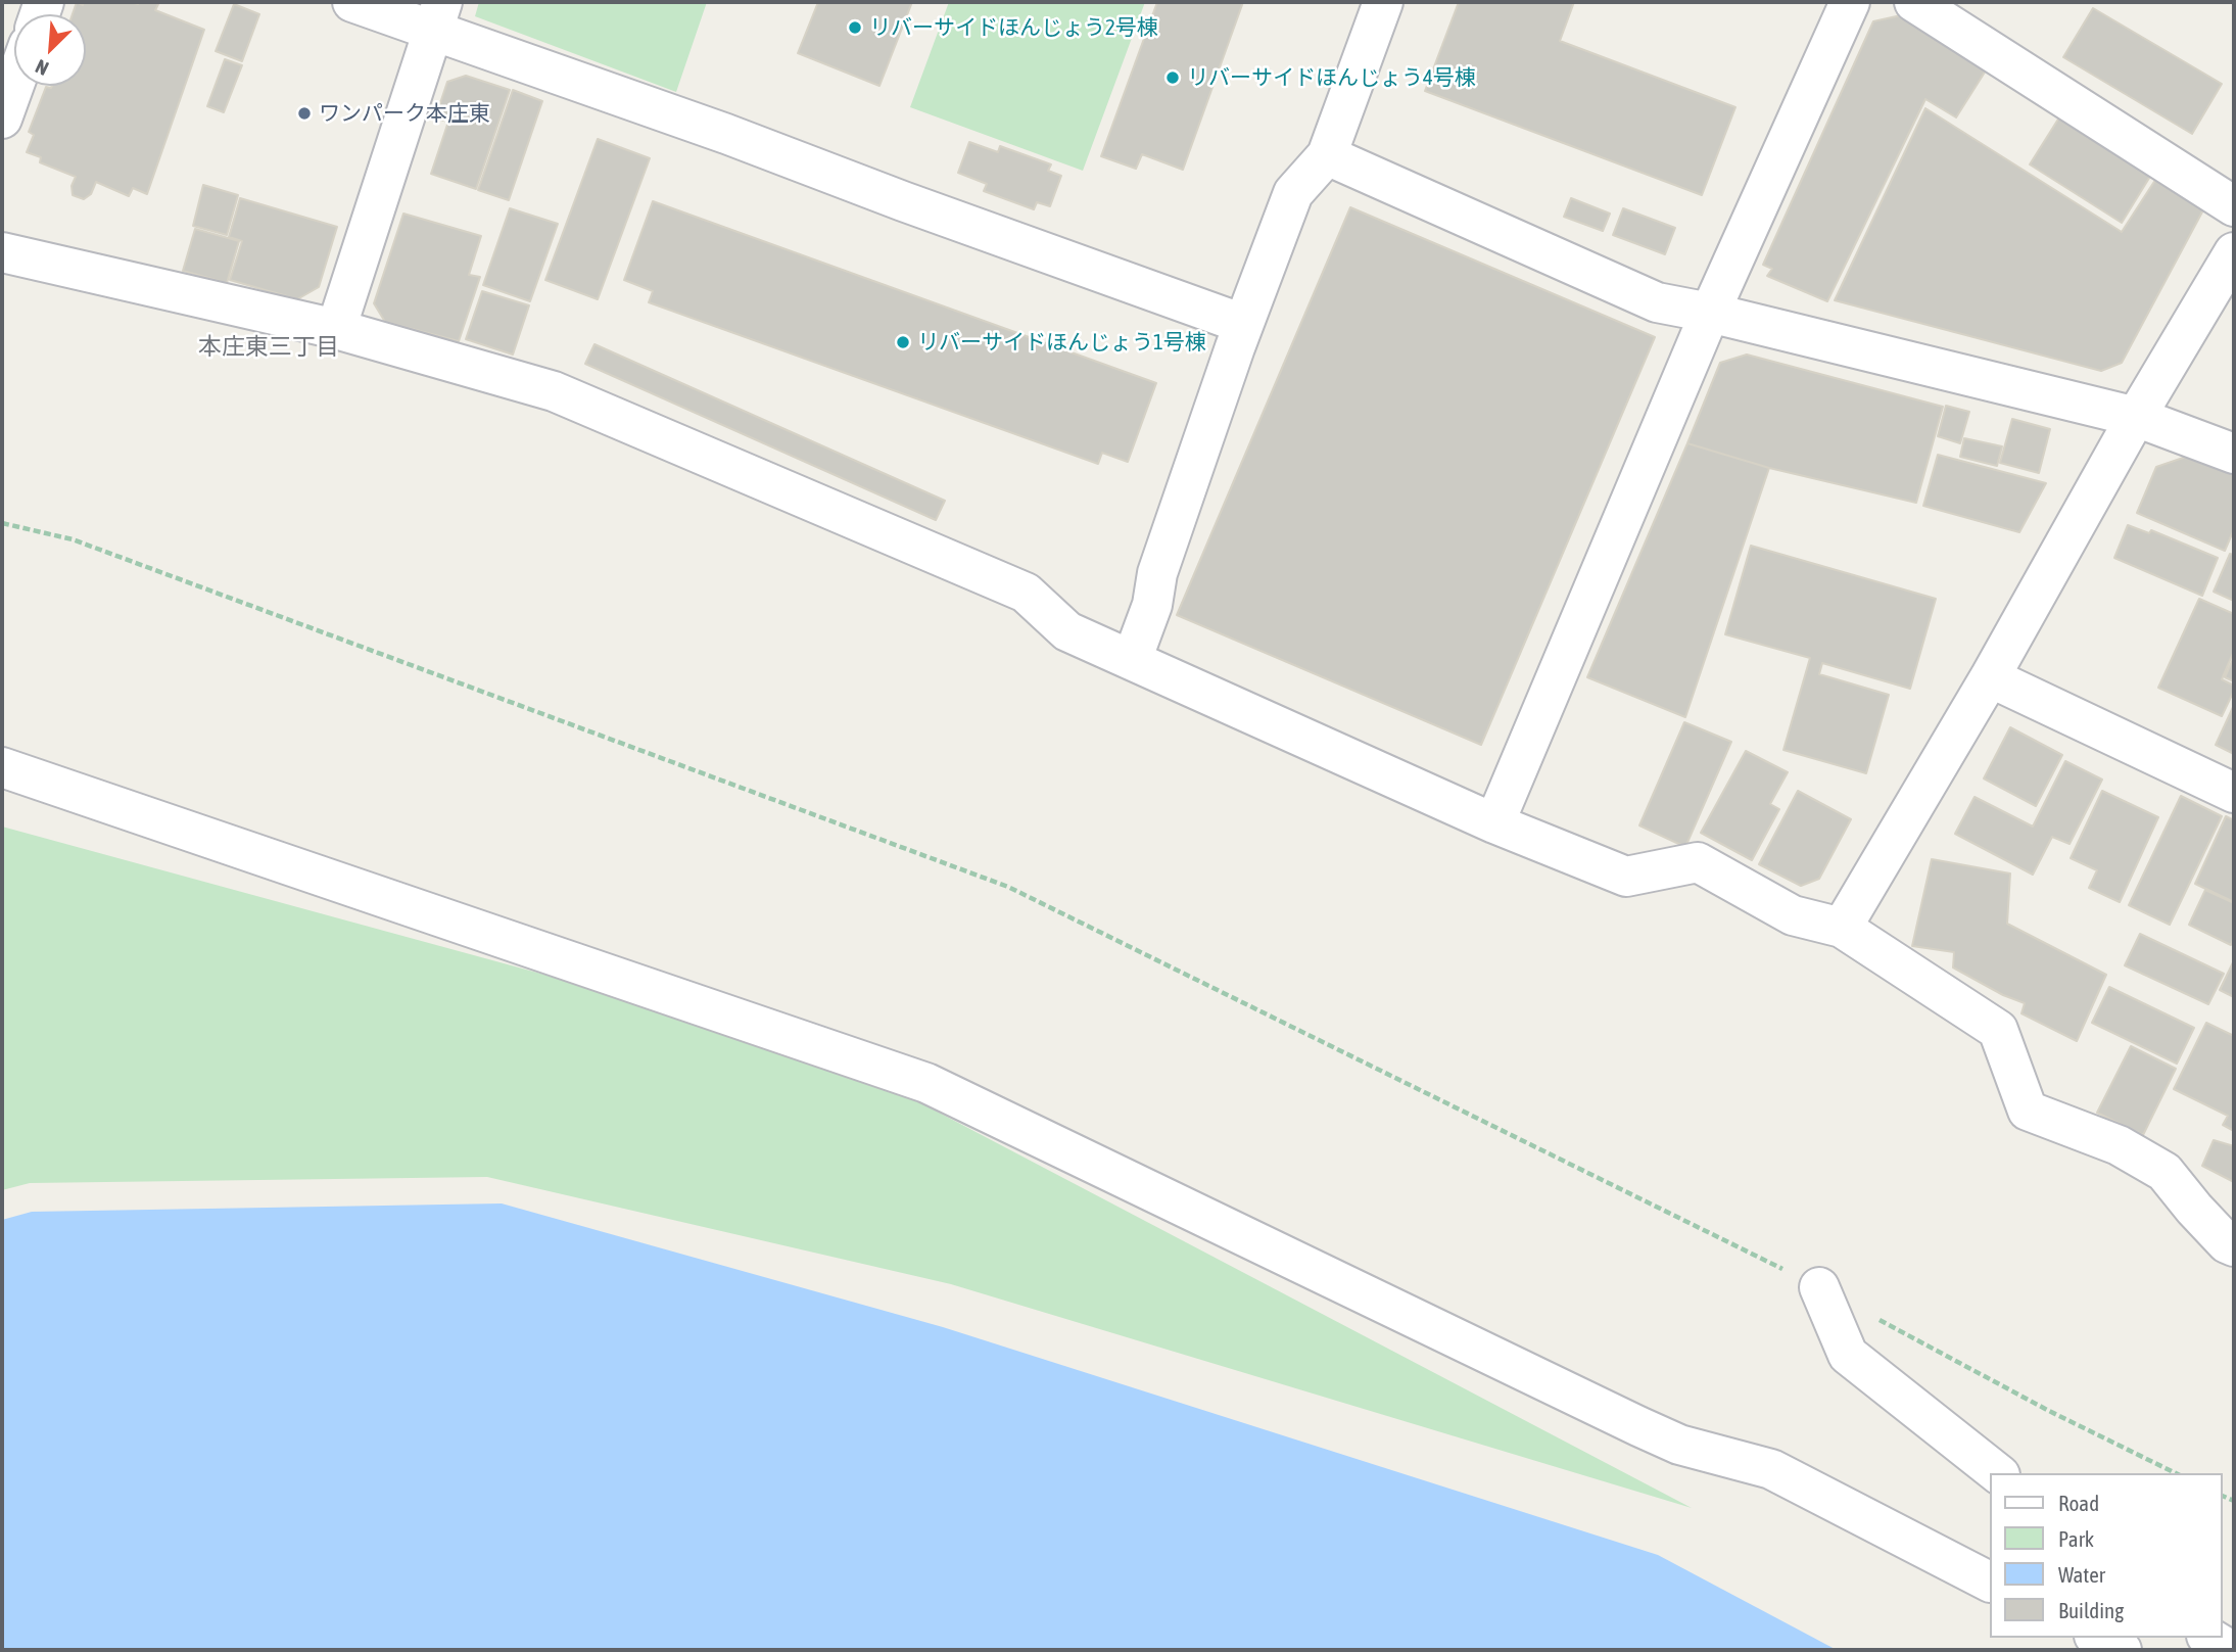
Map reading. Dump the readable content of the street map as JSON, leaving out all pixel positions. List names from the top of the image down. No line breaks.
{"districts":["本庄東三丁目"],"places":["リバーサイドほんじょう2号棟","リバーサイドほんじょう4号棟","ワンパーク本庄東","リバーサイドほんじょう1号棟"],"legend":["Road","Park","Water","Building"],"north":"bottom left"}
